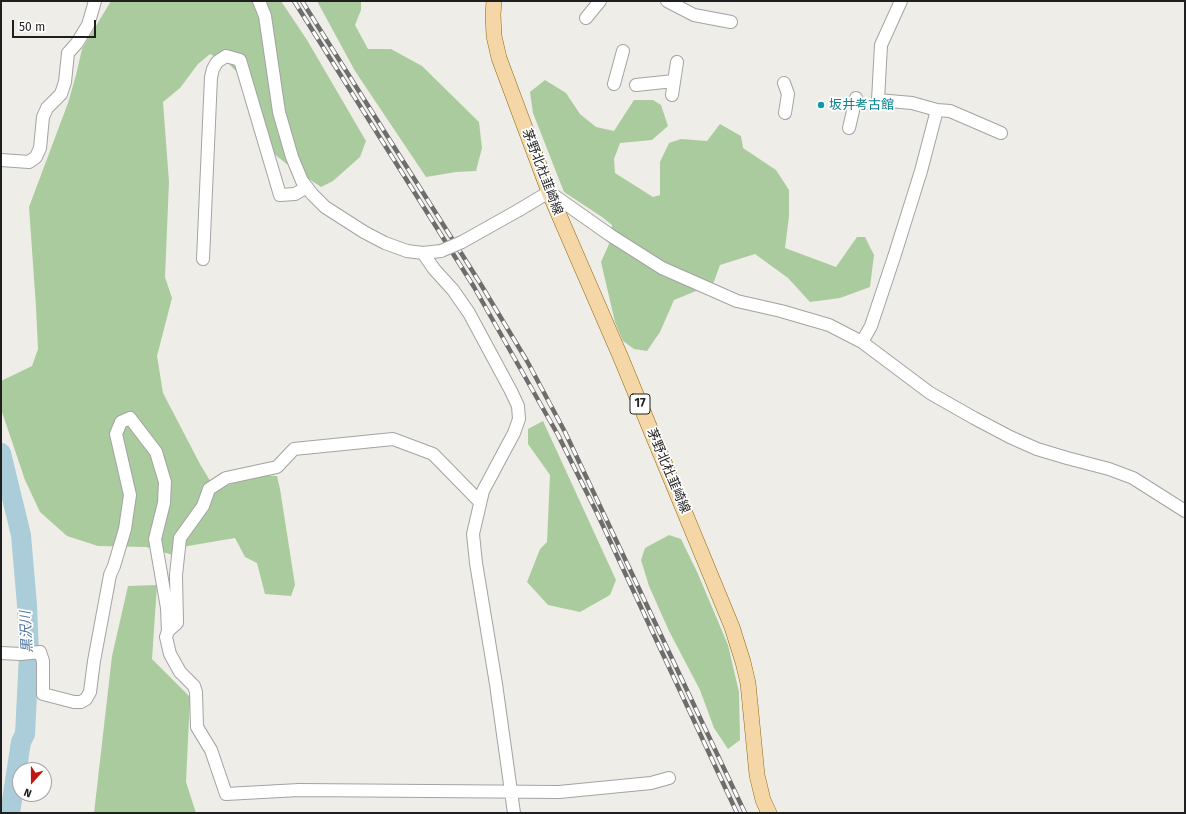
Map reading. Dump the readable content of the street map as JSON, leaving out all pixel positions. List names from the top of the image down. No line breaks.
{"streets":{"main road":["茅野北杜韮崎線","17"]},"water":["黒沢川"],"places":["坂井考古館"],"scale_bar":"50 m","north":"bottom"}
